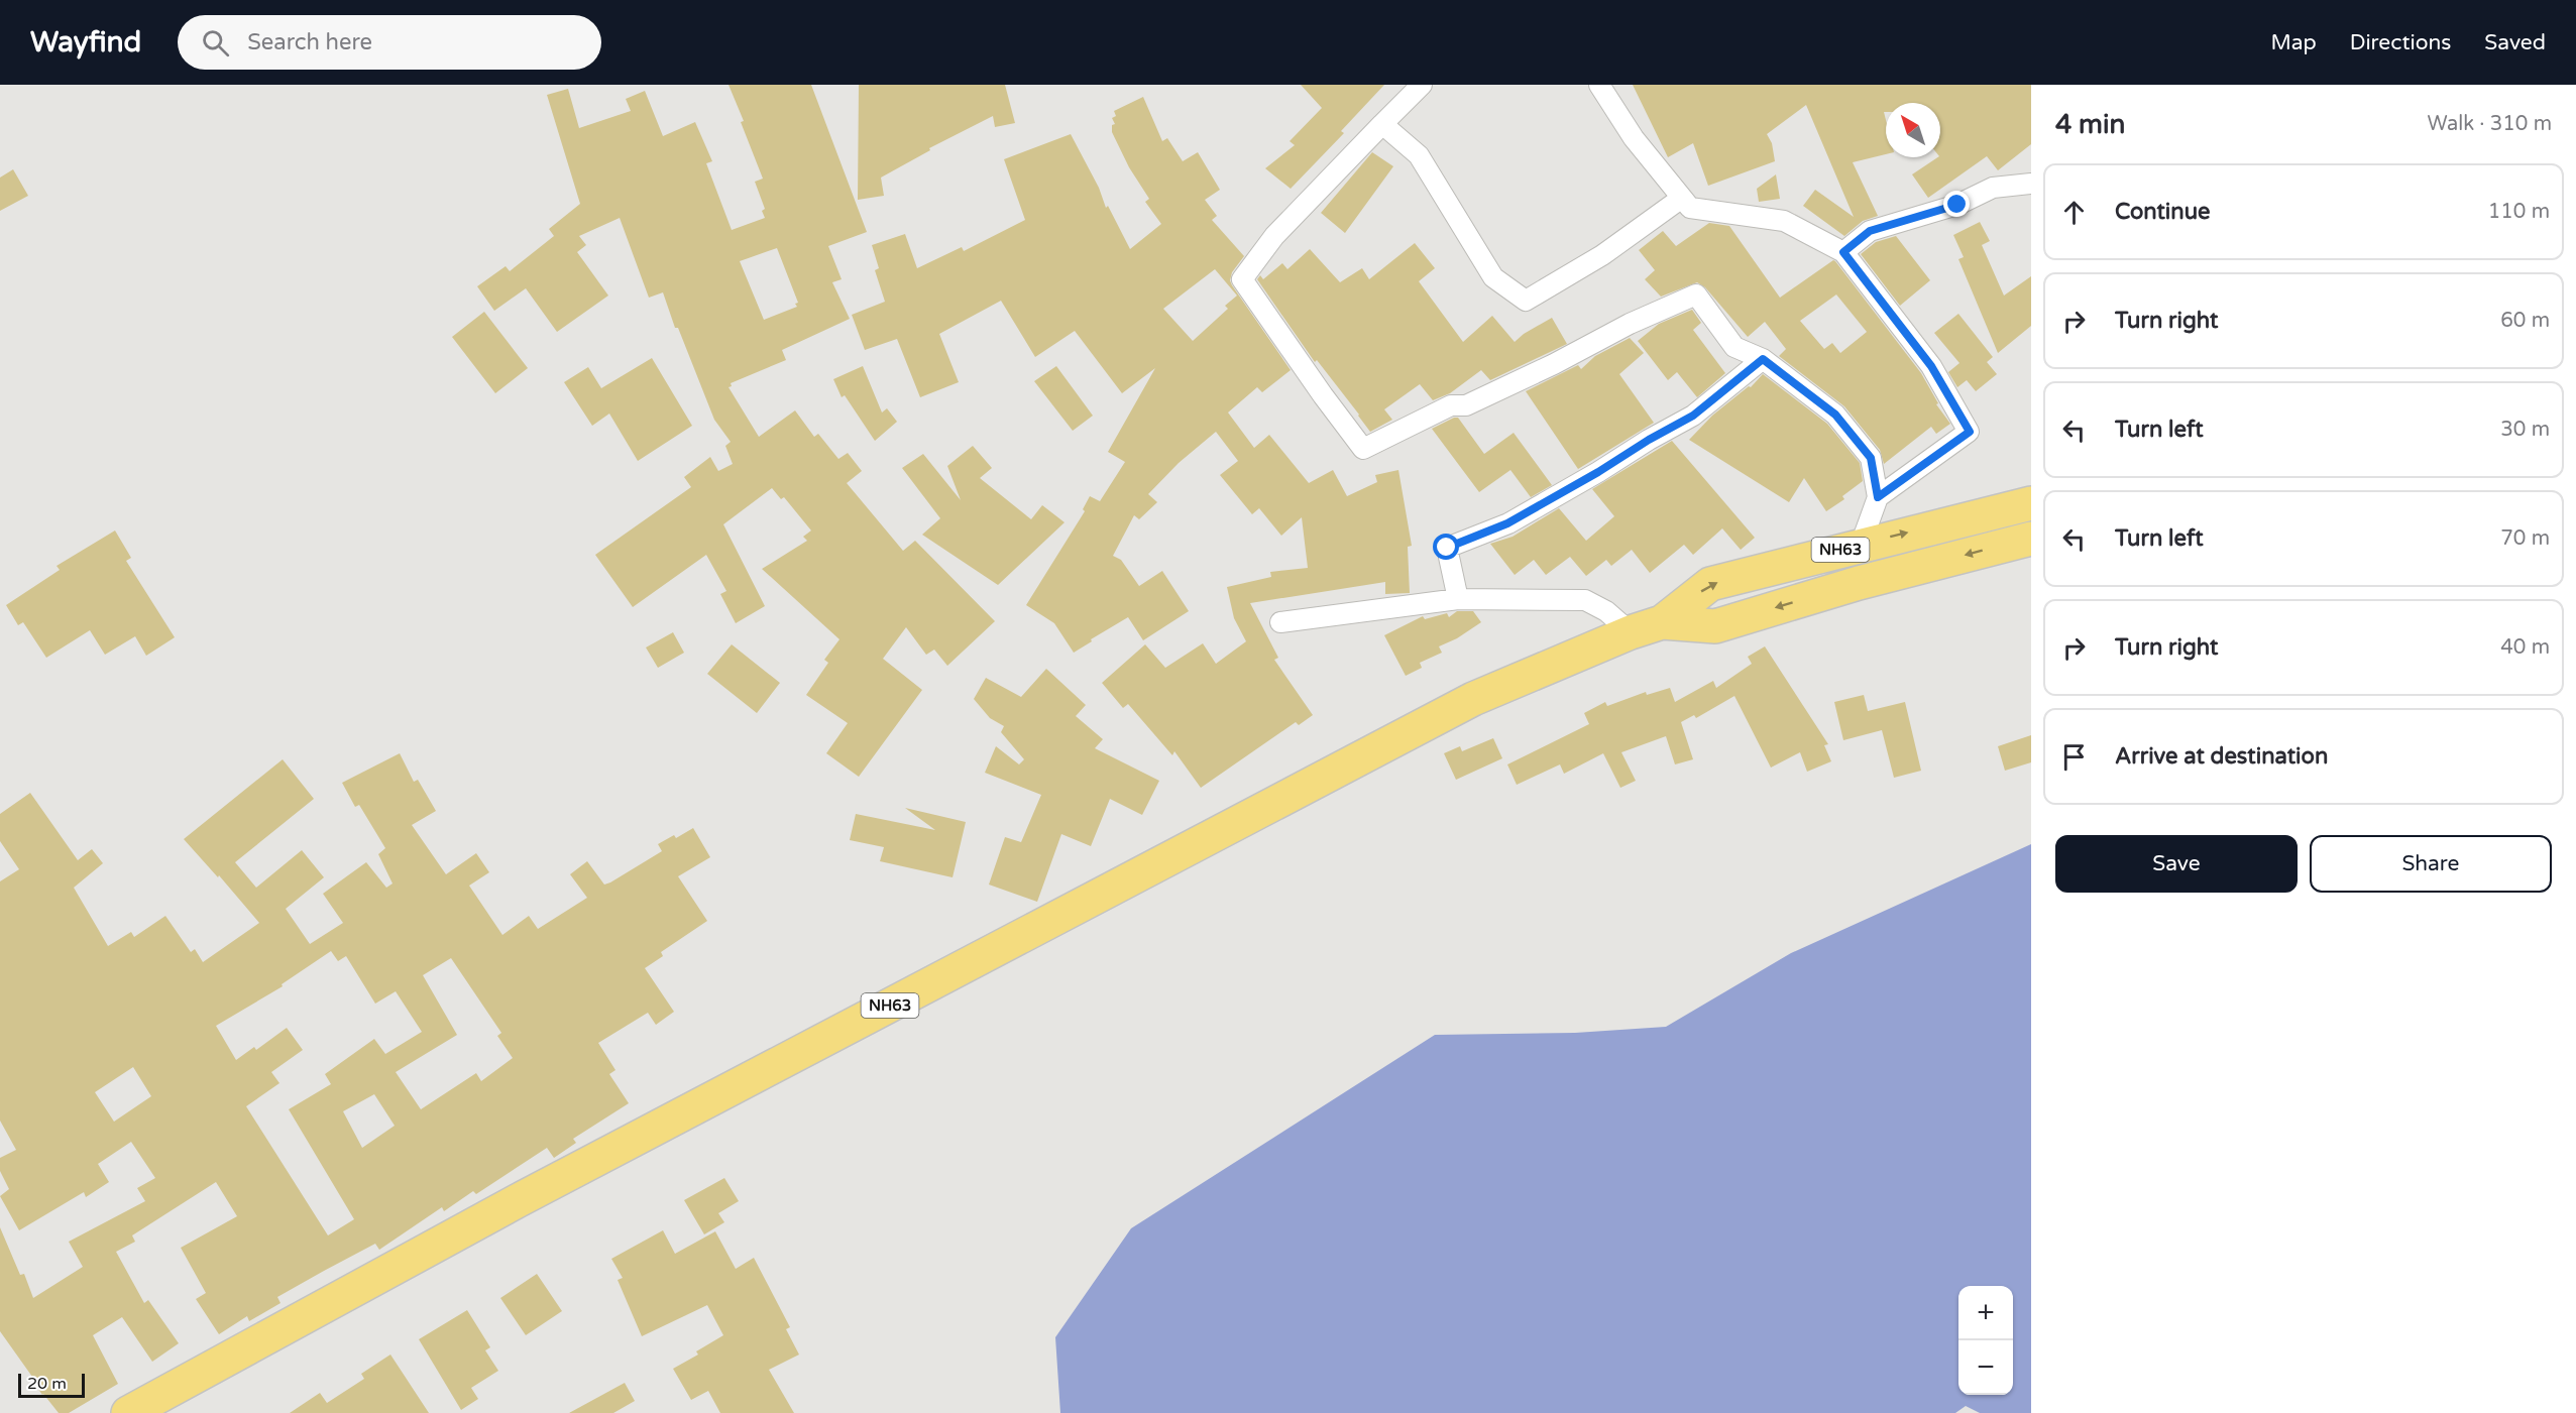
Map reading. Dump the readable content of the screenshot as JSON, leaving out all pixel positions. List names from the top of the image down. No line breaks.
{"streets":{"highway":["NH63"]},"scale_bar":"20 m","north":"top left","page":{"header":"Wayfind","search":"Search here","nav":["Map","Directions","Saved"],"heading":["4 min","Walk · 310 m"],"list":[["Continue","110 m"],["Turn right","60 m"],["Turn left","30 m"],["Turn left","70 m"],["Turn right","40 m"],"Arrive at destination"],"buttons":["Save","Share"],"map_buttons":["+","−"],"scale":"20 m"}}
